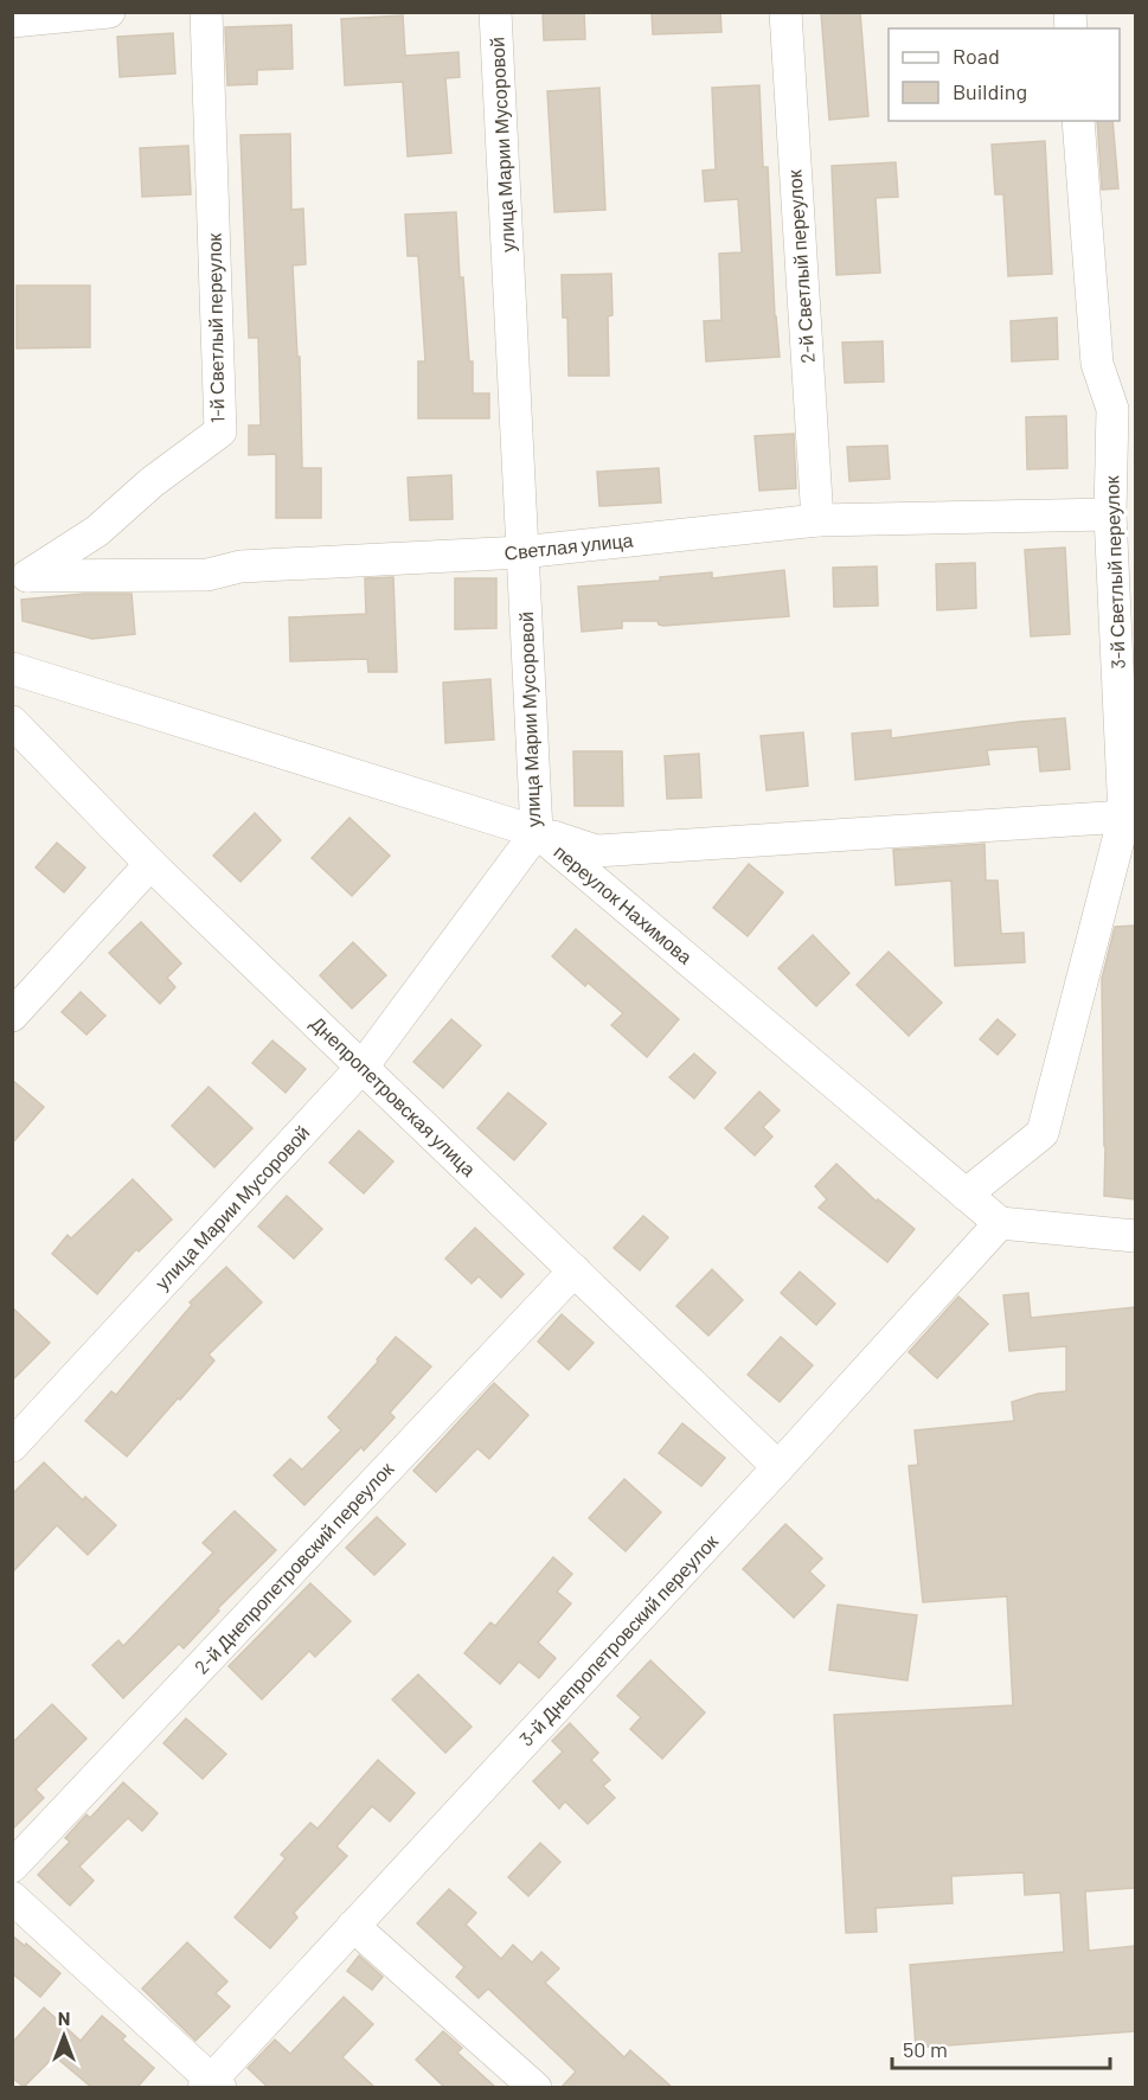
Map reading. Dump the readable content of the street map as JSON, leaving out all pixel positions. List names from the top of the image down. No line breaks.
{"streets":{"street":["улица Марии Мусоровой","2-й Светлый переулок","1-й Светлый переулок","Светлая улица","3-й Светлый переулок","переулок Нахимова","Днепропетровская улица","2-й Днепропетровский переулок","3-й Днепропетровский переулок"]},"crossings":[["улица Марии Мусоровой","Светлая улица"],["улица Марии Мусоровой","переулок Нахимова"],["улица Марии Мусоровой","Днепропетровская улица"],["2-й Светлый переулок","Светлая улица"],["1-й Светлый переулок","Светлая улица"],["Светлая улица","3-й Светлый переулок"],["3-й Светлый переулок","переулок Нахимова"],["Днепропетровская улица","2-й Днепропетровский переулок"],["Днепропетровская улица","3-й Днепропетровский переулок"]],"legend":["Road","Building"],"scale_bar":"50 m","north":"top"}
